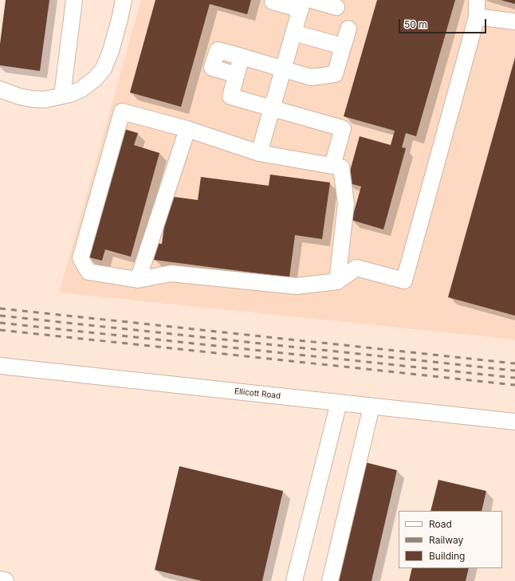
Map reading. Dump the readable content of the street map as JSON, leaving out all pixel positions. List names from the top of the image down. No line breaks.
{"streets":{"street":["Ellicott Road"]},"legend":["Road","Railway","Building"],"scale_bar":"50 m"}
